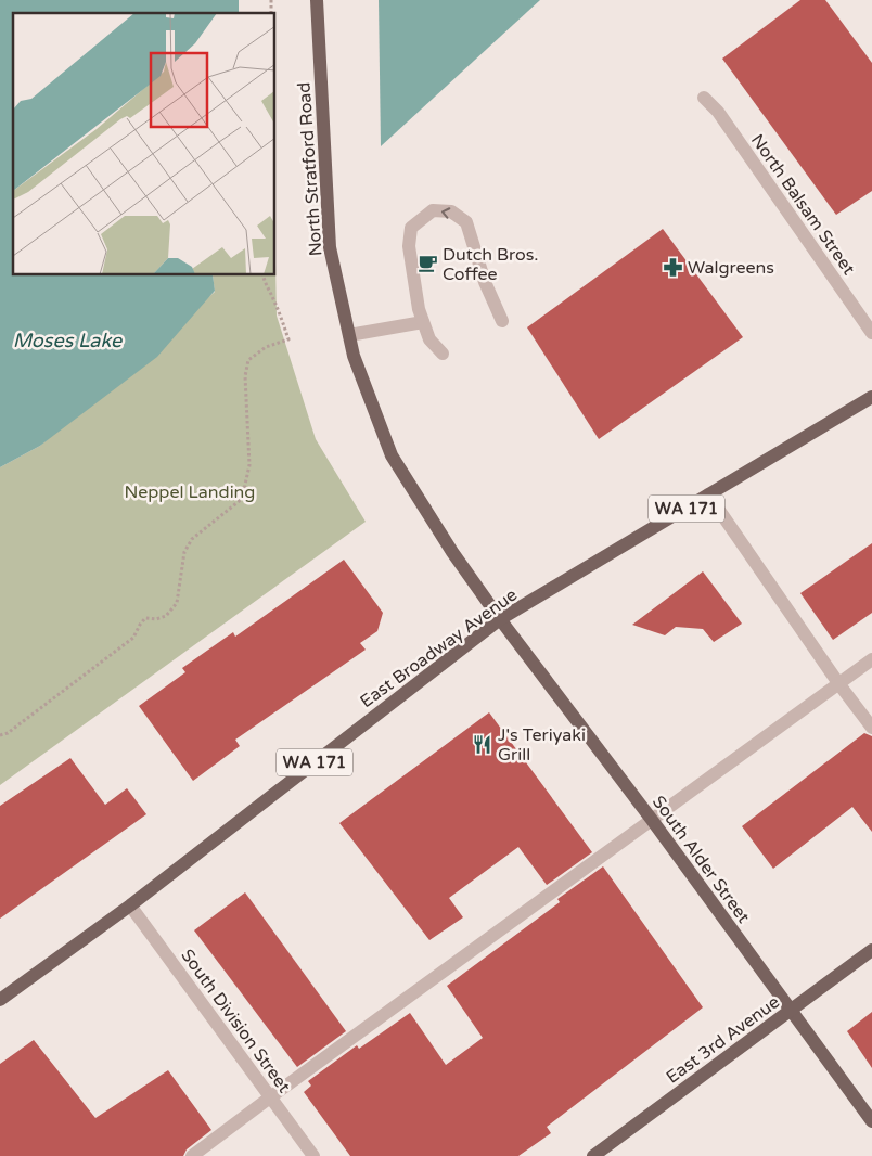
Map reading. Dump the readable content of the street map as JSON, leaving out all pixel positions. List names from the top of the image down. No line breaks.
{"streets":{"main road":["North Stratford Road","WA 171","East Broadway Avenue","South Alder Street","East 3rd Avenue"],"street":["North Balsam Street","South Division Street"]},"crossings":[["North Stratford Road","East Broadway Avenue"],["North Stratford Road","South Alder Street"],["WA 171","East Broadway Avenue"],["WA 171","South Division Street"],["East Broadway Avenue","South Alder Street"],["East Broadway Avenue","South Division Street"],["South Alder Street","East 3rd Avenue"]],"water":["Moses Lake"],"parks":["Neppel Landing"],"places":{"cafe":["Dutch Bros. Coffee"],"pharmacy":["Walgreens"],"restaurant":["J's Teriyaki Grill"]}}
